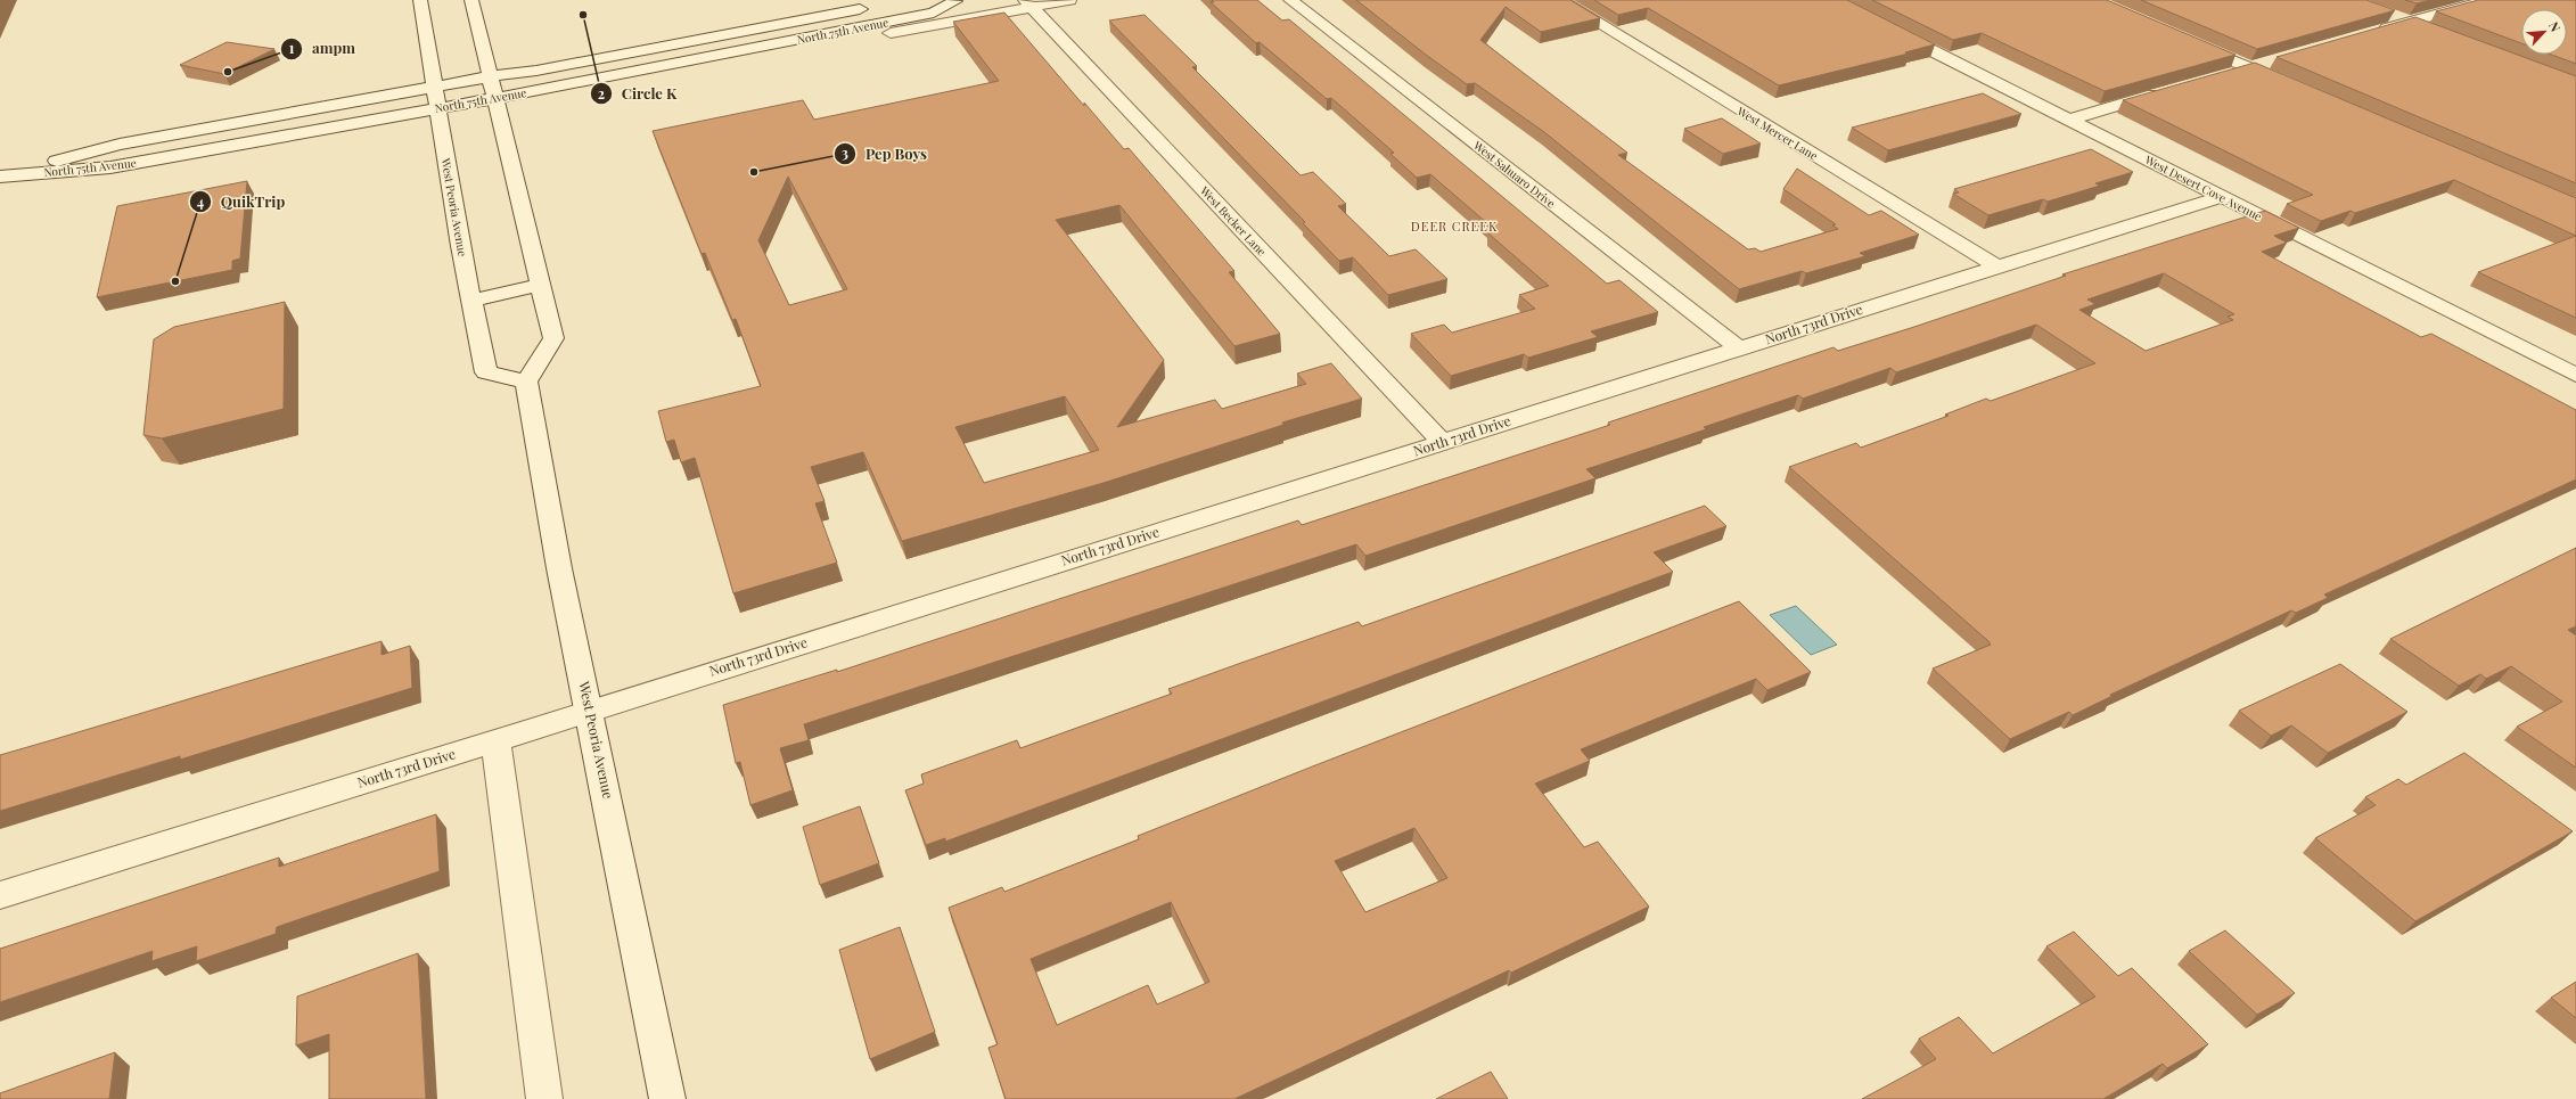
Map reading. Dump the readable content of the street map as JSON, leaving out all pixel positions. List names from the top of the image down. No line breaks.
{"streets":{"street":["North 75th Avenue","West Mercer Lane","West Sahuaro Drive","West Desert Cove Avenue","West Peoria Avenue","West Becker Lane","North 73rd Drive"]},"crossings":[["North 75th Avenue","West Peoria Avenue"],["North 75th Avenue","West Becker Lane"],["West Mercer Lane","North 73rd Drive"],["West Sahuaro Drive","North 73rd Drive"],["West Desert Cove Avenue","North 73rd Drive"],["West Peoria Avenue","North 73rd Drive"],["West Becker Lane","North 73rd Drive"]],"districts":["DEER CREEK"],"places":["Circle K","ampm","Pep Boys","QuikTrip"],"north":"top right"}
